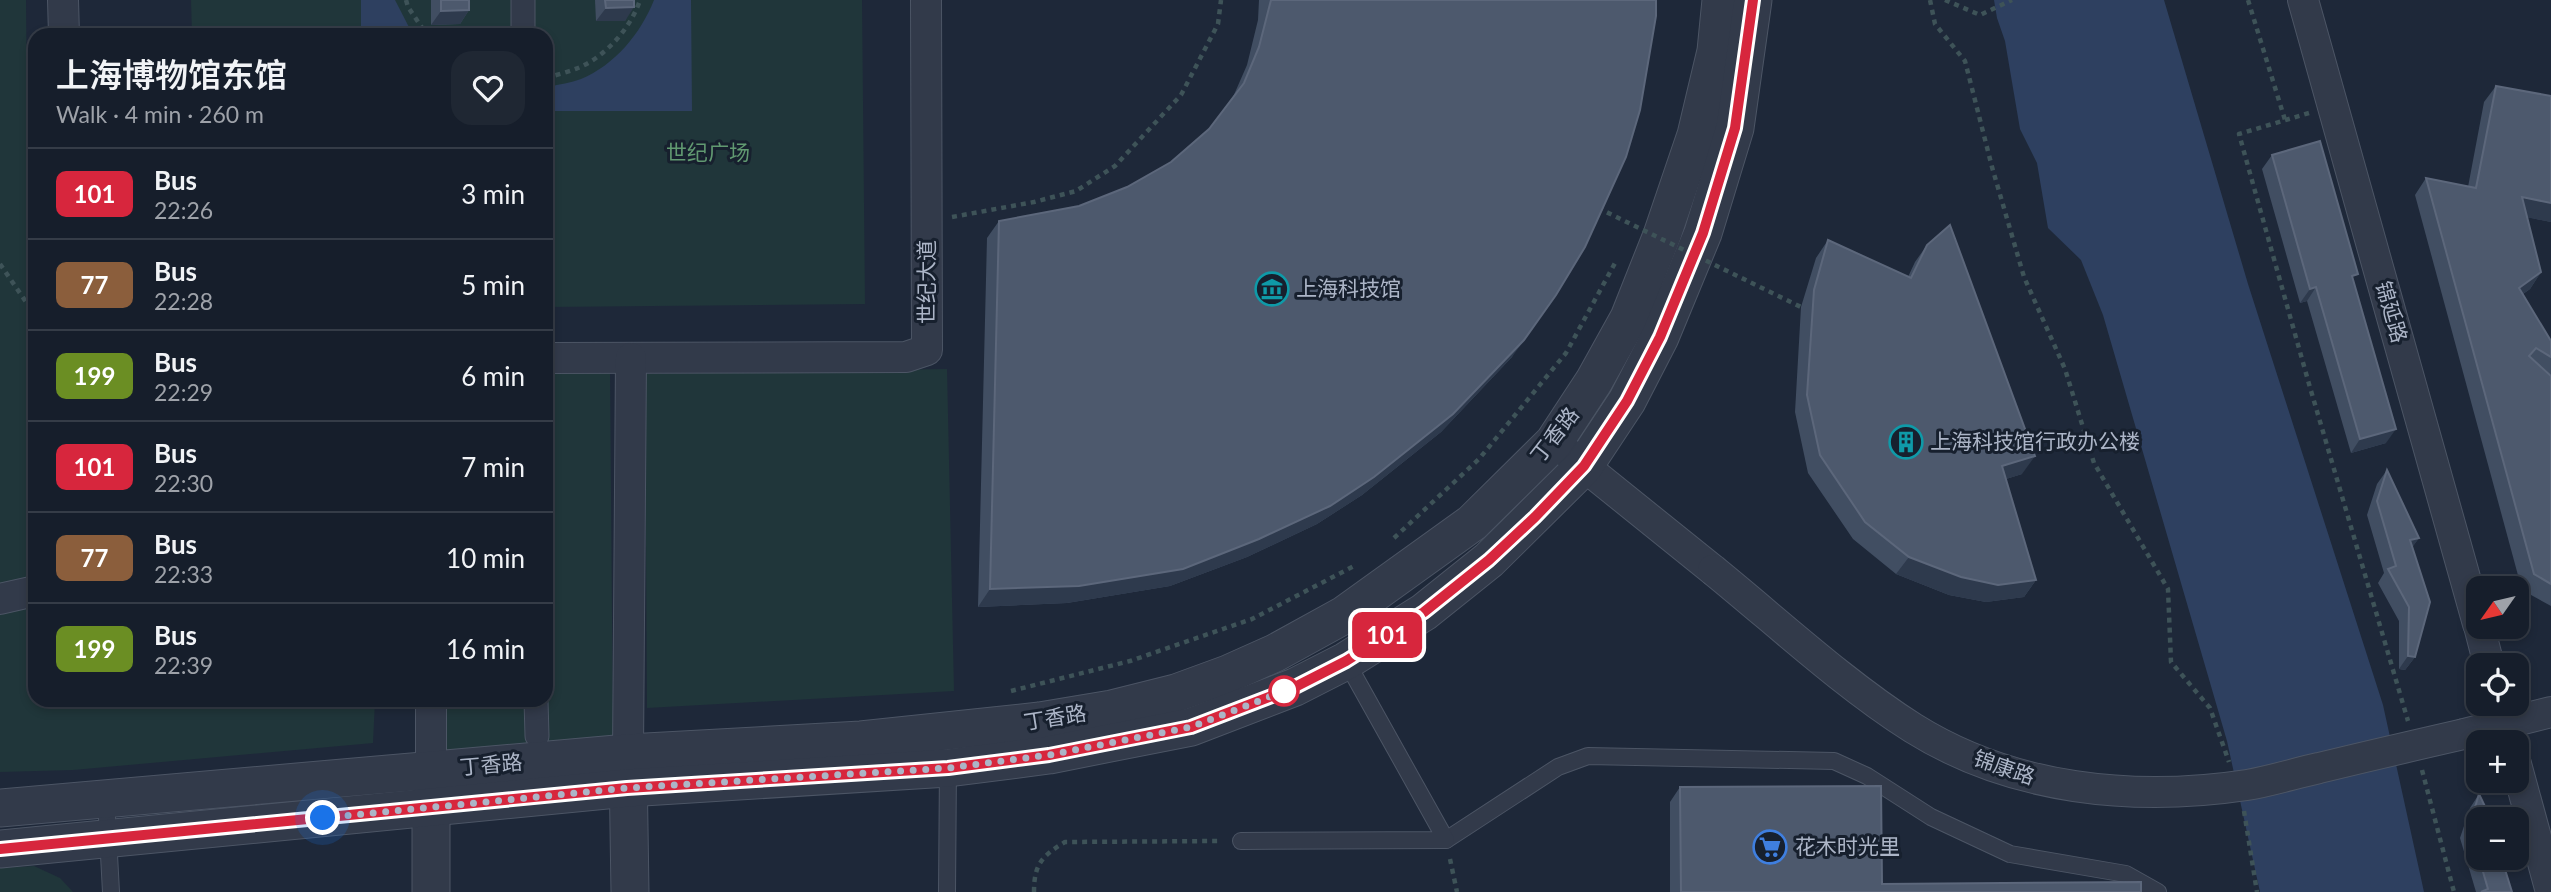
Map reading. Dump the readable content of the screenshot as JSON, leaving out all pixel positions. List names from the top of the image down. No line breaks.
{"streets":{"street":["世纪大道","锦延路","丁香路","锦康路"]},"crossings":[["丁香路","锦康路"]],"parks":["世纪广场"],"places":{"museum":["上海科技馆"],"building":["上海科技馆行政办公楼"],"supermarket":["花木时光里"]},"lines":["bus line 101"],"north":"bottom left","page":{"on_map":"101","heading":["上海博物馆东馆","Walk · 4 min · 260 m"],"list":[{"mark":"101","name":"Bus","note":"22:26","value":"3 min"},{"mark":"77","name":"Bus","note":"22:28","value":"5 min"},{"mark":"199","name":"Bus","note":"22:29","value":"6 min"},{"mark":"101","name":"Bus","note":"22:30","value":"7 min"},{"mark":"77","name":"Bus","note":"22:33","value":"10 min"},{"mark":"199","name":"Bus","note":"22:39","value":"16 min"}],"map_buttons":["+","−"]}}
